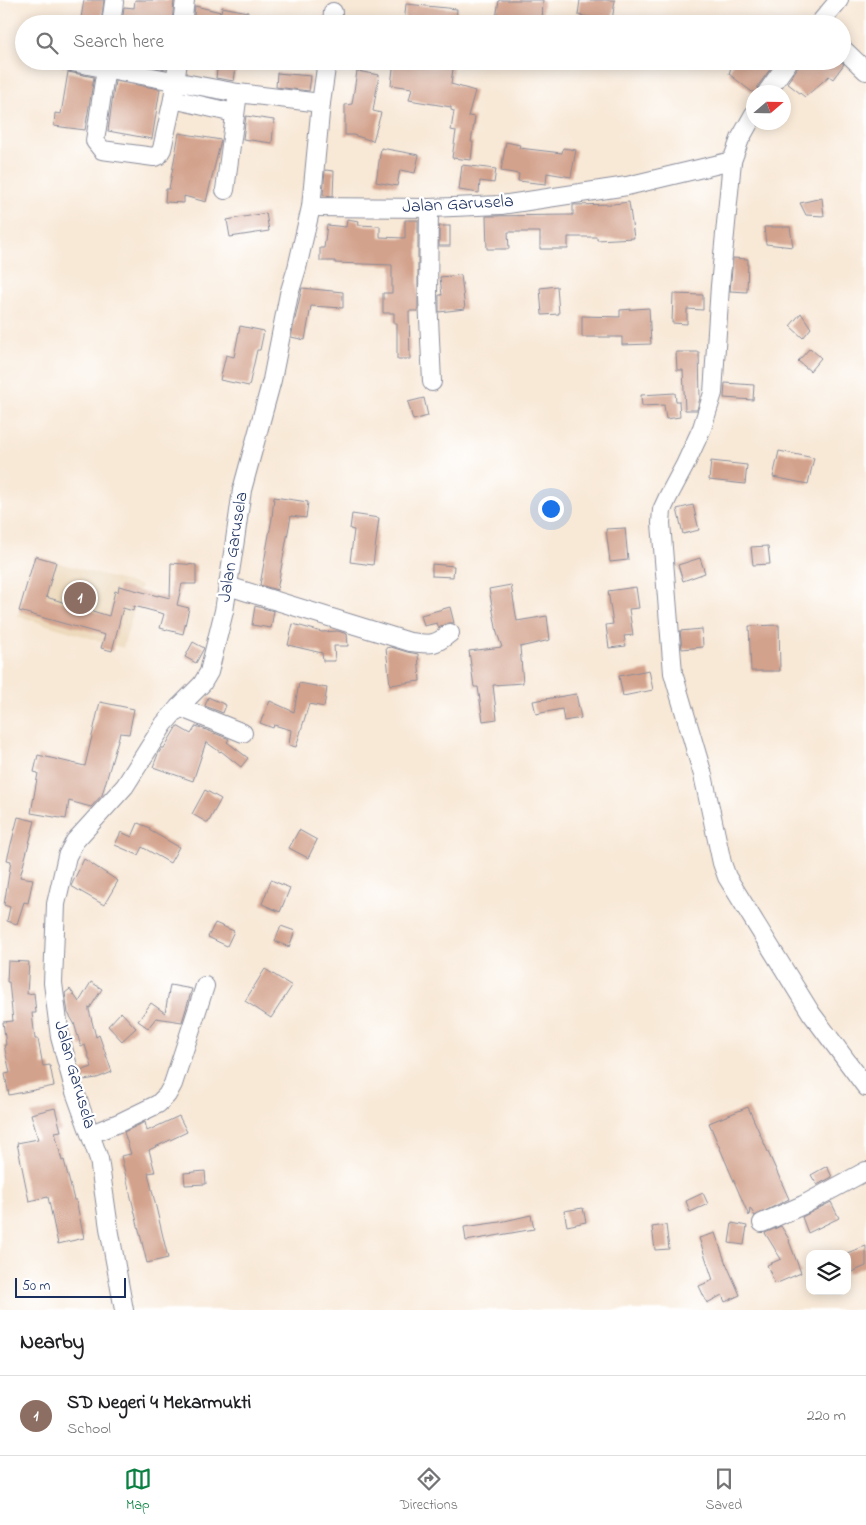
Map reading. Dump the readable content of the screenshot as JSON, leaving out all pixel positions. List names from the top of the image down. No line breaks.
{"streets":{"street":["Jalan Garusela"]},"scale_bar":"50 m","north":"right","page":{"search":"Search here","pins":"1","scale":"50 m","heading":"Nearby","list":[{"mark":"1","name":"SD Negeri 4 Mekarmukti","note":"School","value":"220 m"}],"nav":["Map","Directions","Saved"]}}
